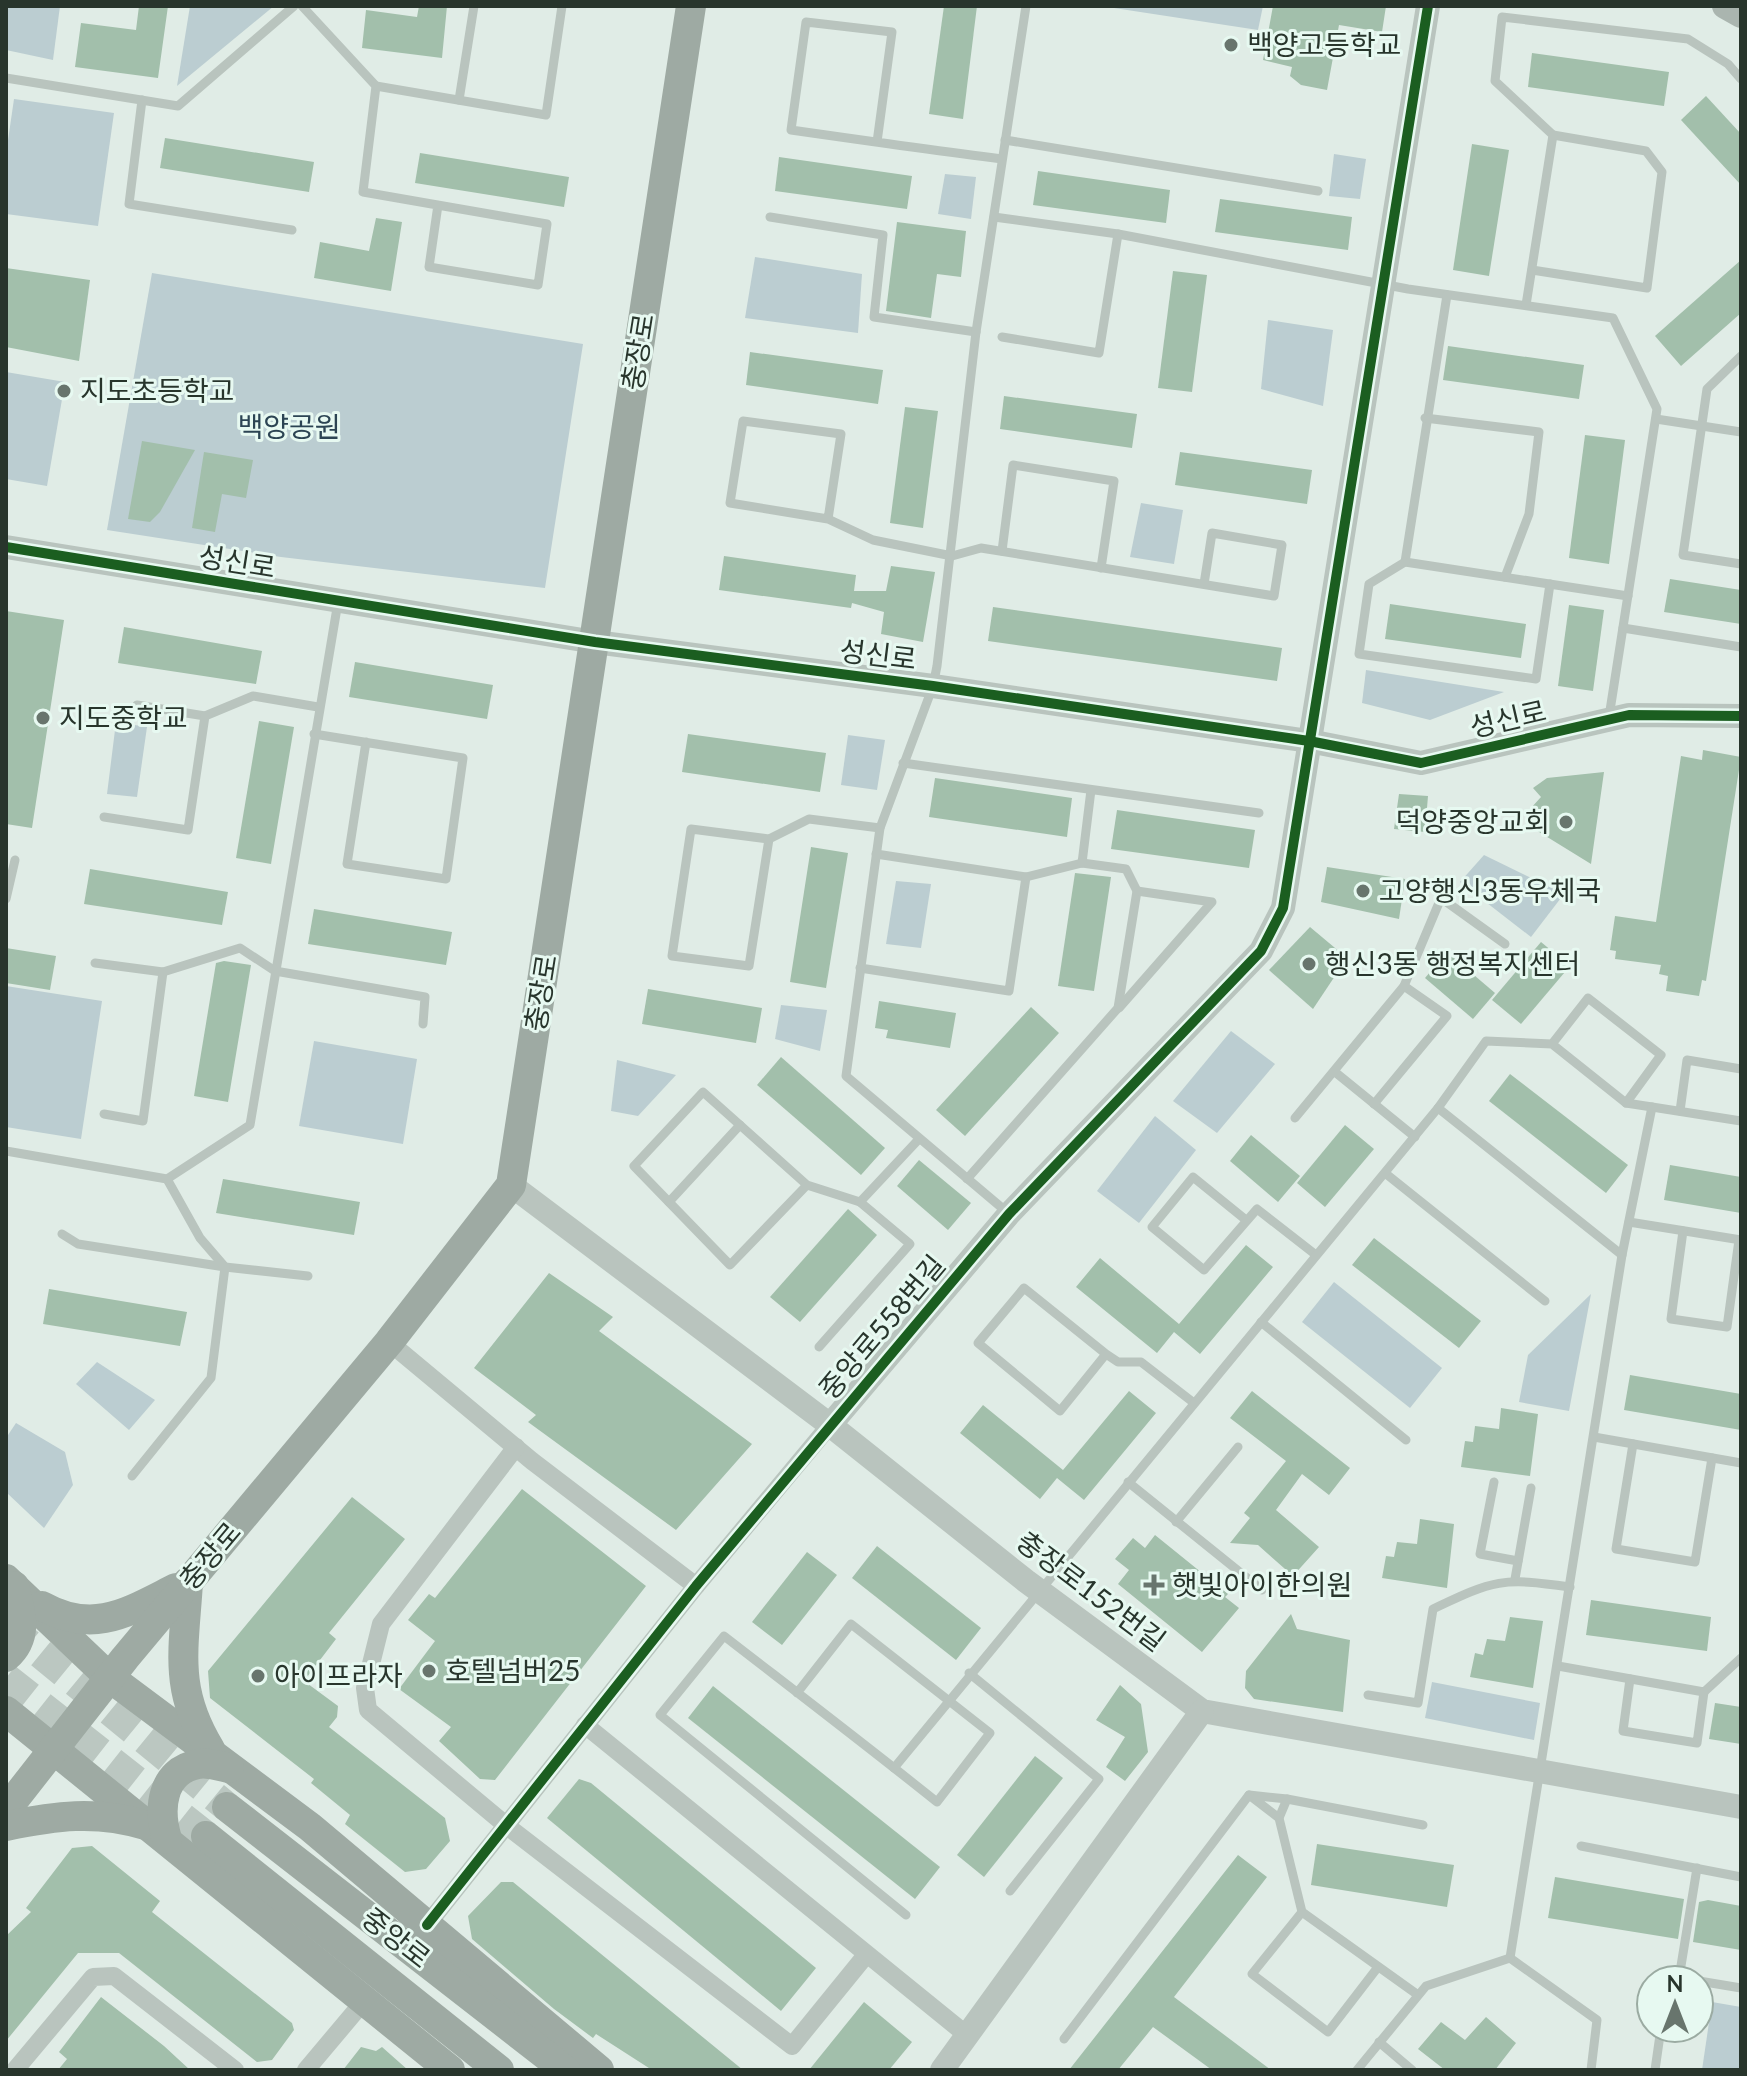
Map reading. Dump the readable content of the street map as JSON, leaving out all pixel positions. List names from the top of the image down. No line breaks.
{"streets":{"main road":["충장로","중앙로"],"street":["성신로","중앙로558번길","충장로152번길"]},"crossings":[["충장로","성신로"],["충장로","충장로152번길"],["성신로","중앙로558번길"],["중앙로558번길","충장로152번길"]],"parks":["백양공원"],"places":{"other":["백양고등학교","지도초등학교","지도중학교","덕양중앙교회","고양행신3동우체국","행신3동 행정복지센터","호텔넘버25","아이프라자"],"health":["햇빛아이한의원"]},"north":"top"}
